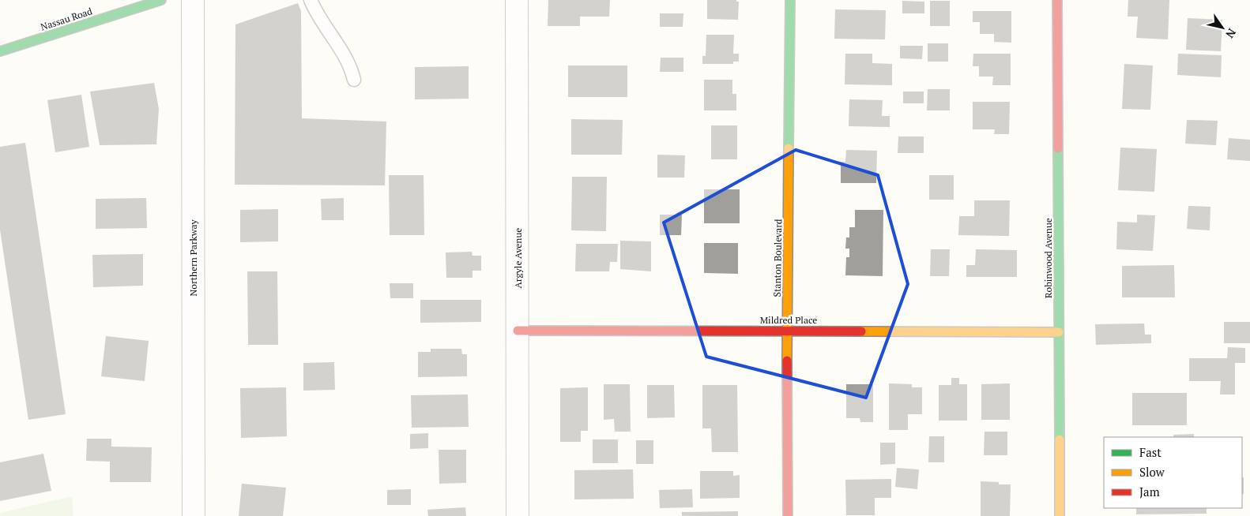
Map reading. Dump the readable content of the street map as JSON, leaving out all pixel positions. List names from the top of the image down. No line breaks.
{"streets":{"street":["Nassau Road","Northern Parkway","Argyle Avenue","Stanton Boulevard","Robinwood Avenue","Mildred Place"]},"crossings":[["Argyle Avenue","Mildred Place"],["Stanton Boulevard","Mildred Place"],["Robinwood Avenue","Mildred Place"]],"legend":["Fast","Slow","Jam"],"north":"bottom right"}
